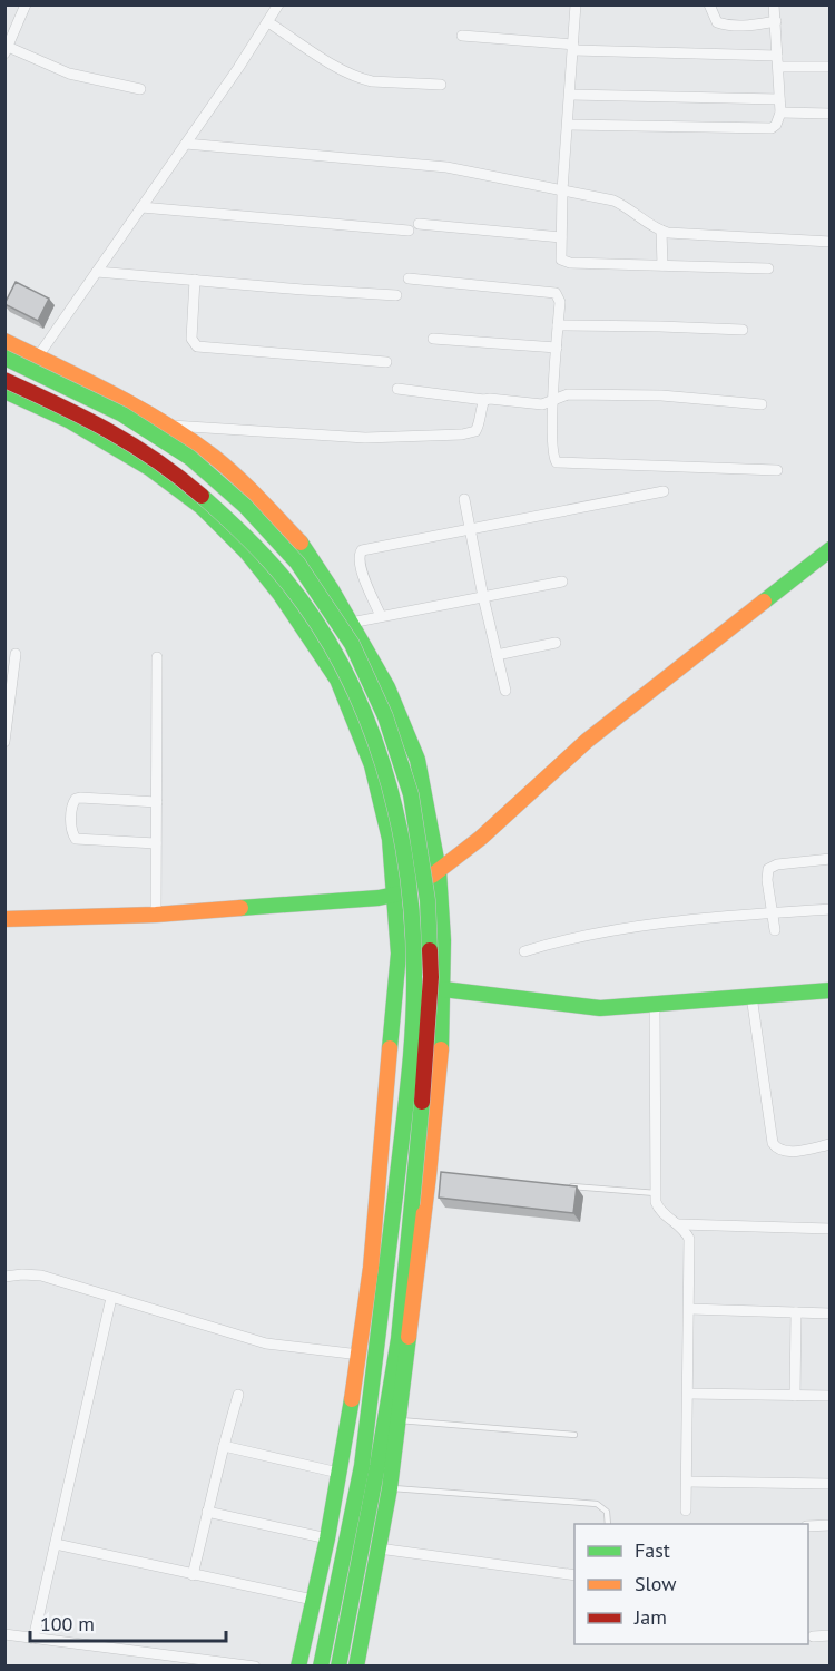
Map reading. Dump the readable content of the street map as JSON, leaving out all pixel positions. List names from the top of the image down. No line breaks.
{"legend":["Fast","Slow","Jam"],"scale_bar":"100 m"}
